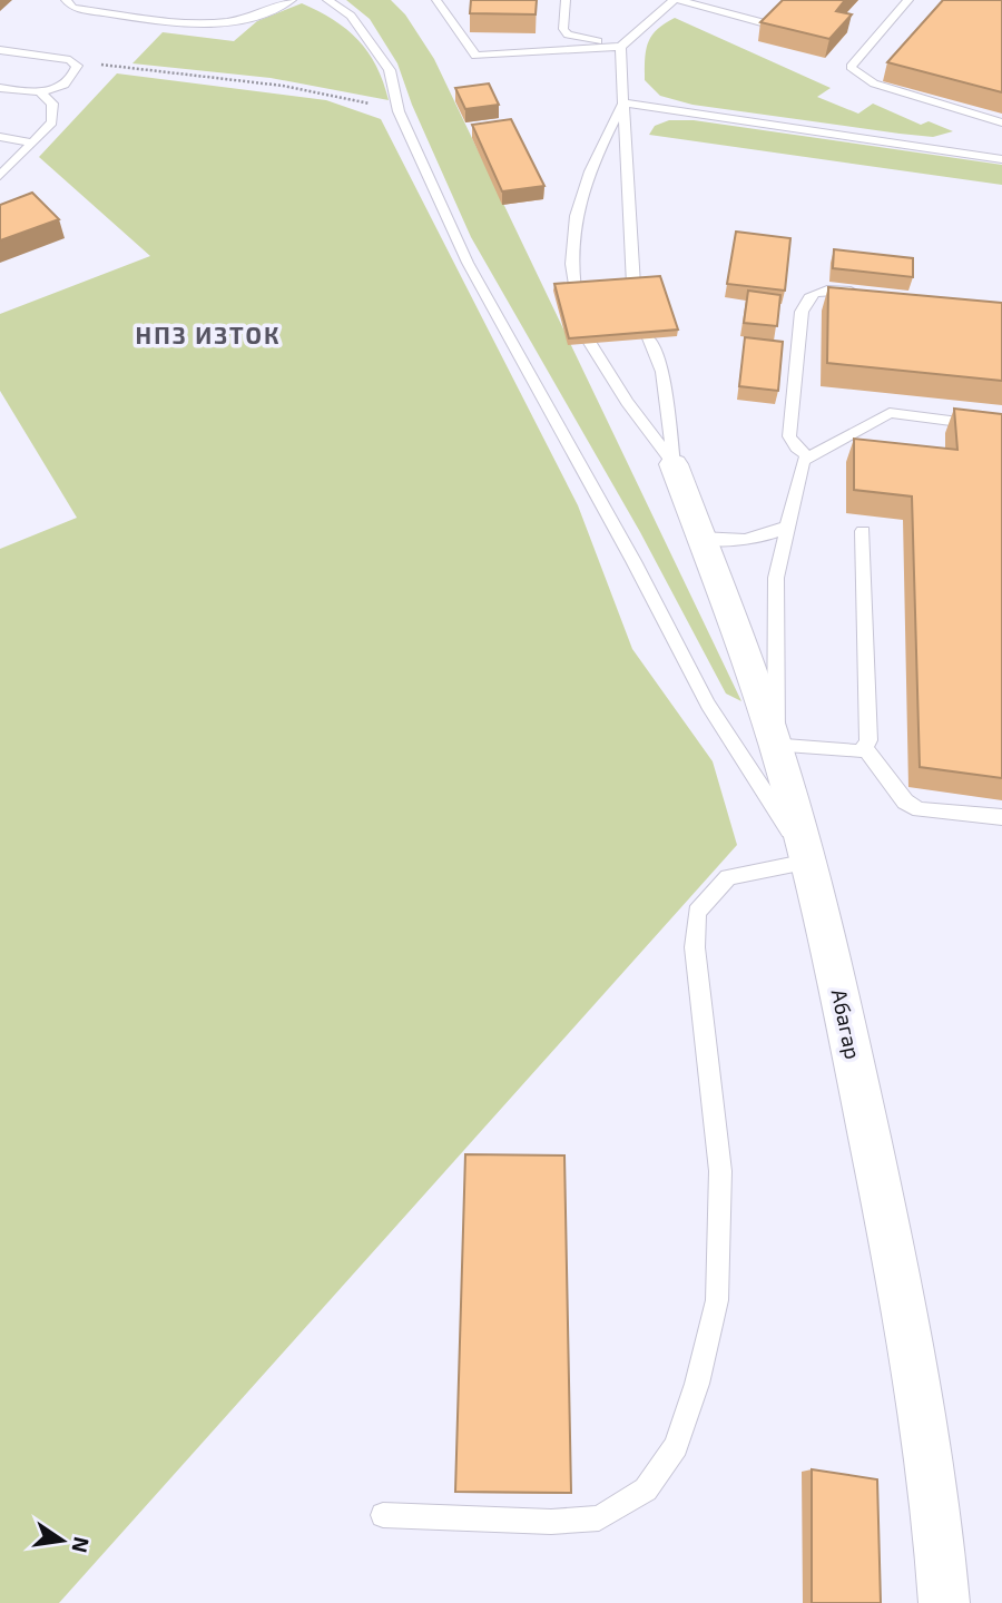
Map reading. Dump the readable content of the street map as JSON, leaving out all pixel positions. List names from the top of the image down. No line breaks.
{"streets":{"street":["Абагар"]},"districts":["НПЗ ИЗТОК"],"north":"right"}
